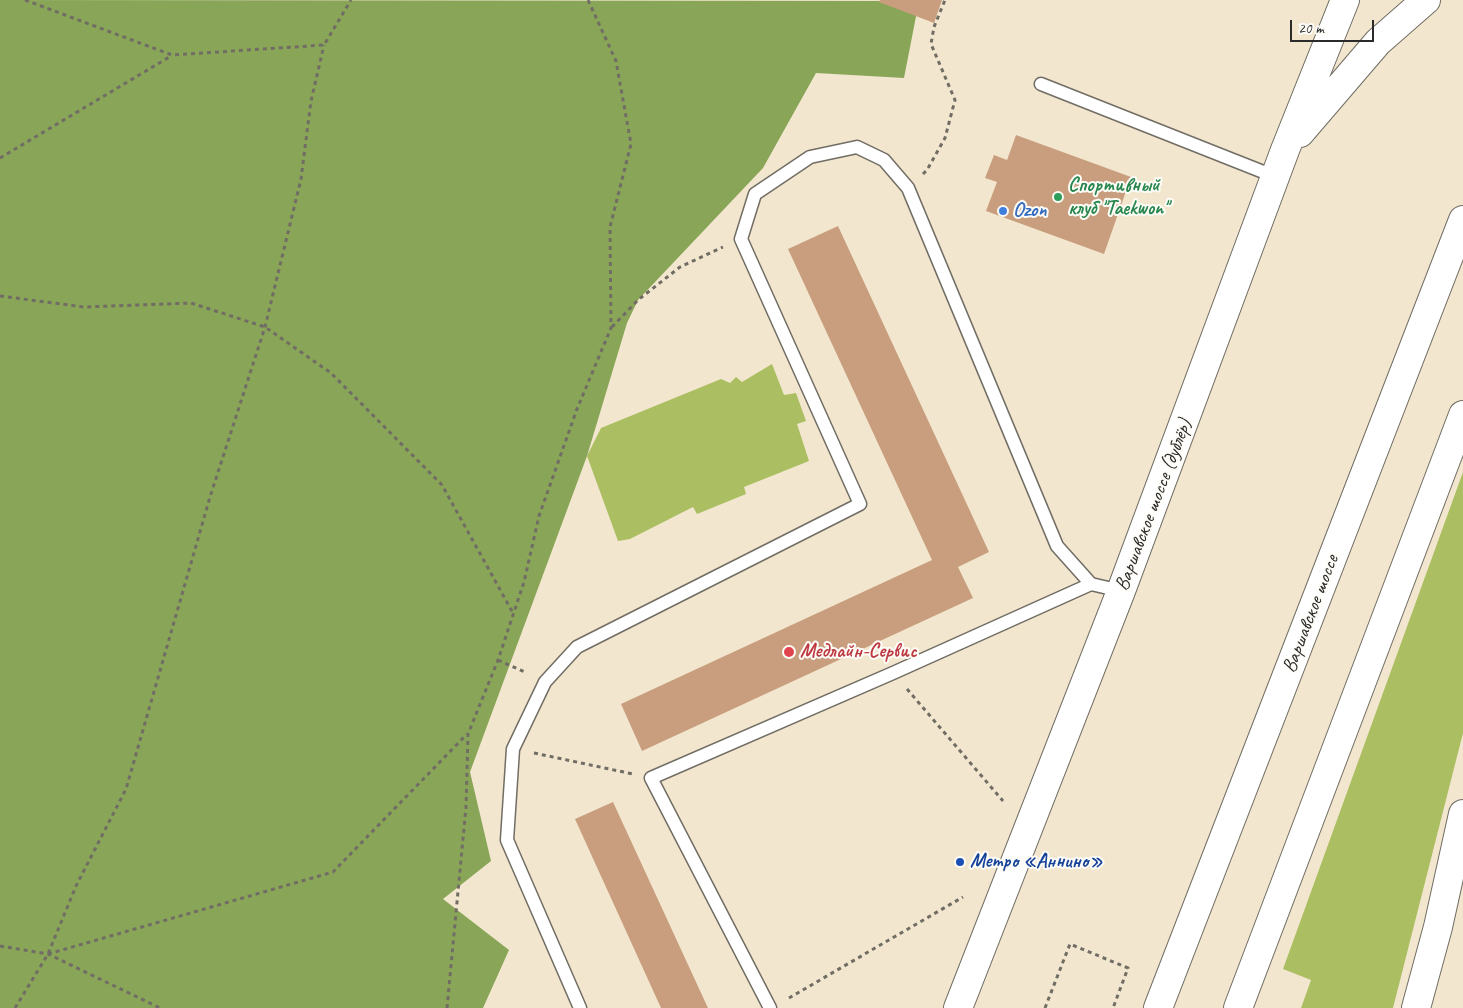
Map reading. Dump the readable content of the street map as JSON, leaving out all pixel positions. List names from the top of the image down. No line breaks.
{"streets":{"main road":["Варшавское шоссе (дублёр)","Варшавское шоссе"]},"places":["Спортивный клуб \"Taekwon\"","Ozon","Медлайн-Сервис","Метро «Аннино»"],"scale_bar":"20 m"}
